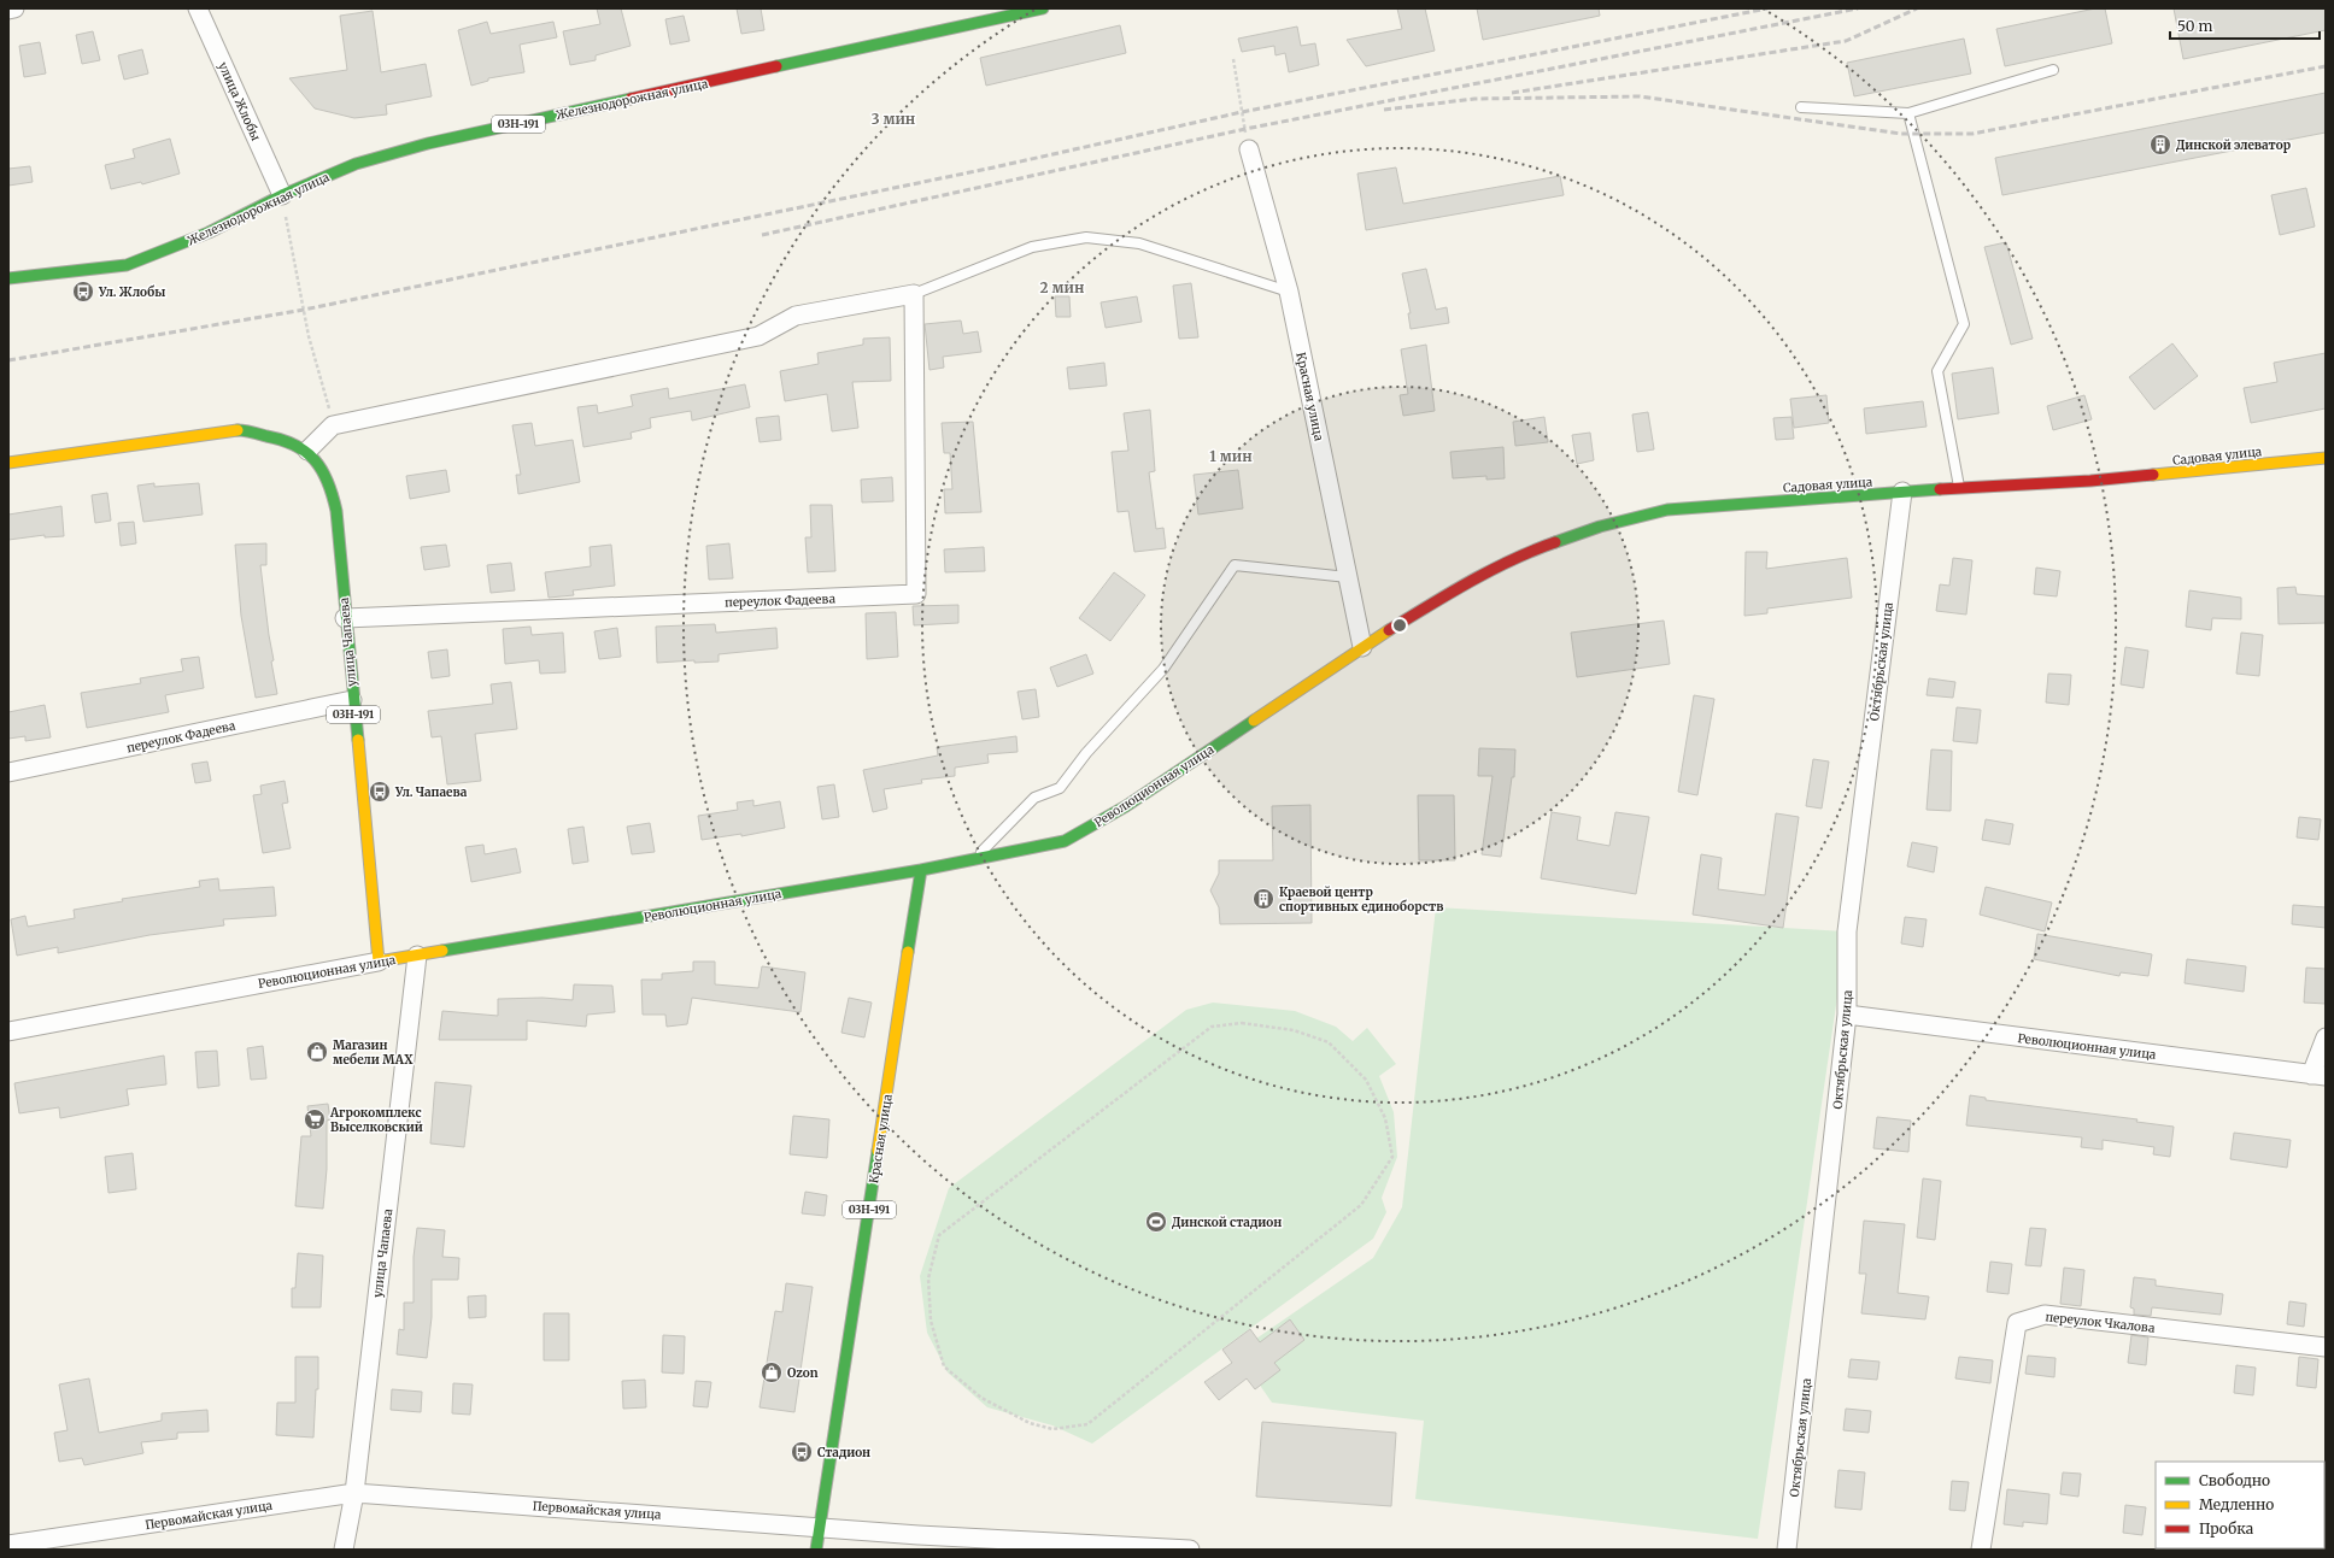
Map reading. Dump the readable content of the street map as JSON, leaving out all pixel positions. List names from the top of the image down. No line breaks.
{"streets":{"main road":["Железнодорожная улица","03Н-191","Красная улица","Садовая улица","улица Чапаева","Революционная улица"],"street":["улица Жлобы","переулок Фадеева","Октябрьская улица","переулок Чкалова","Первомайская улица"]},"crossings":[["Железнодорожная улица","улица Жлобы"],["03Н-191","улица Чапаева"],["Красная улица","Садовая улица"],["Красная улица","Революционная улица"],["Красная улица","Первомайская улица"],["Садовая улица","Октябрьская улица"],["Садовая улица","Революционная улица"],["переулок Фадеева","улица Чапаева"],["улица Чапаева","Революционная улица"],["улица Чапаева","Первомайская улица"],["Октябрьская улица","Революционная улица"]],"places":{"building":["Динской элеватор","Краевой центр спортивных единоборств"],"bus stop":["Ул. Жлобы","Ул. Чапаева","Стадион"],"shop":["Магазин мебели MAX","Ozon"],"supermarket":["Агрокомплекс Выселковский"],"sports":["Динской стадион"]},"legend":["Свободно","Медленно","Пробка"],"scale_bar":"50 m","rings":["3 мин","2 мин","1 мин"]}
